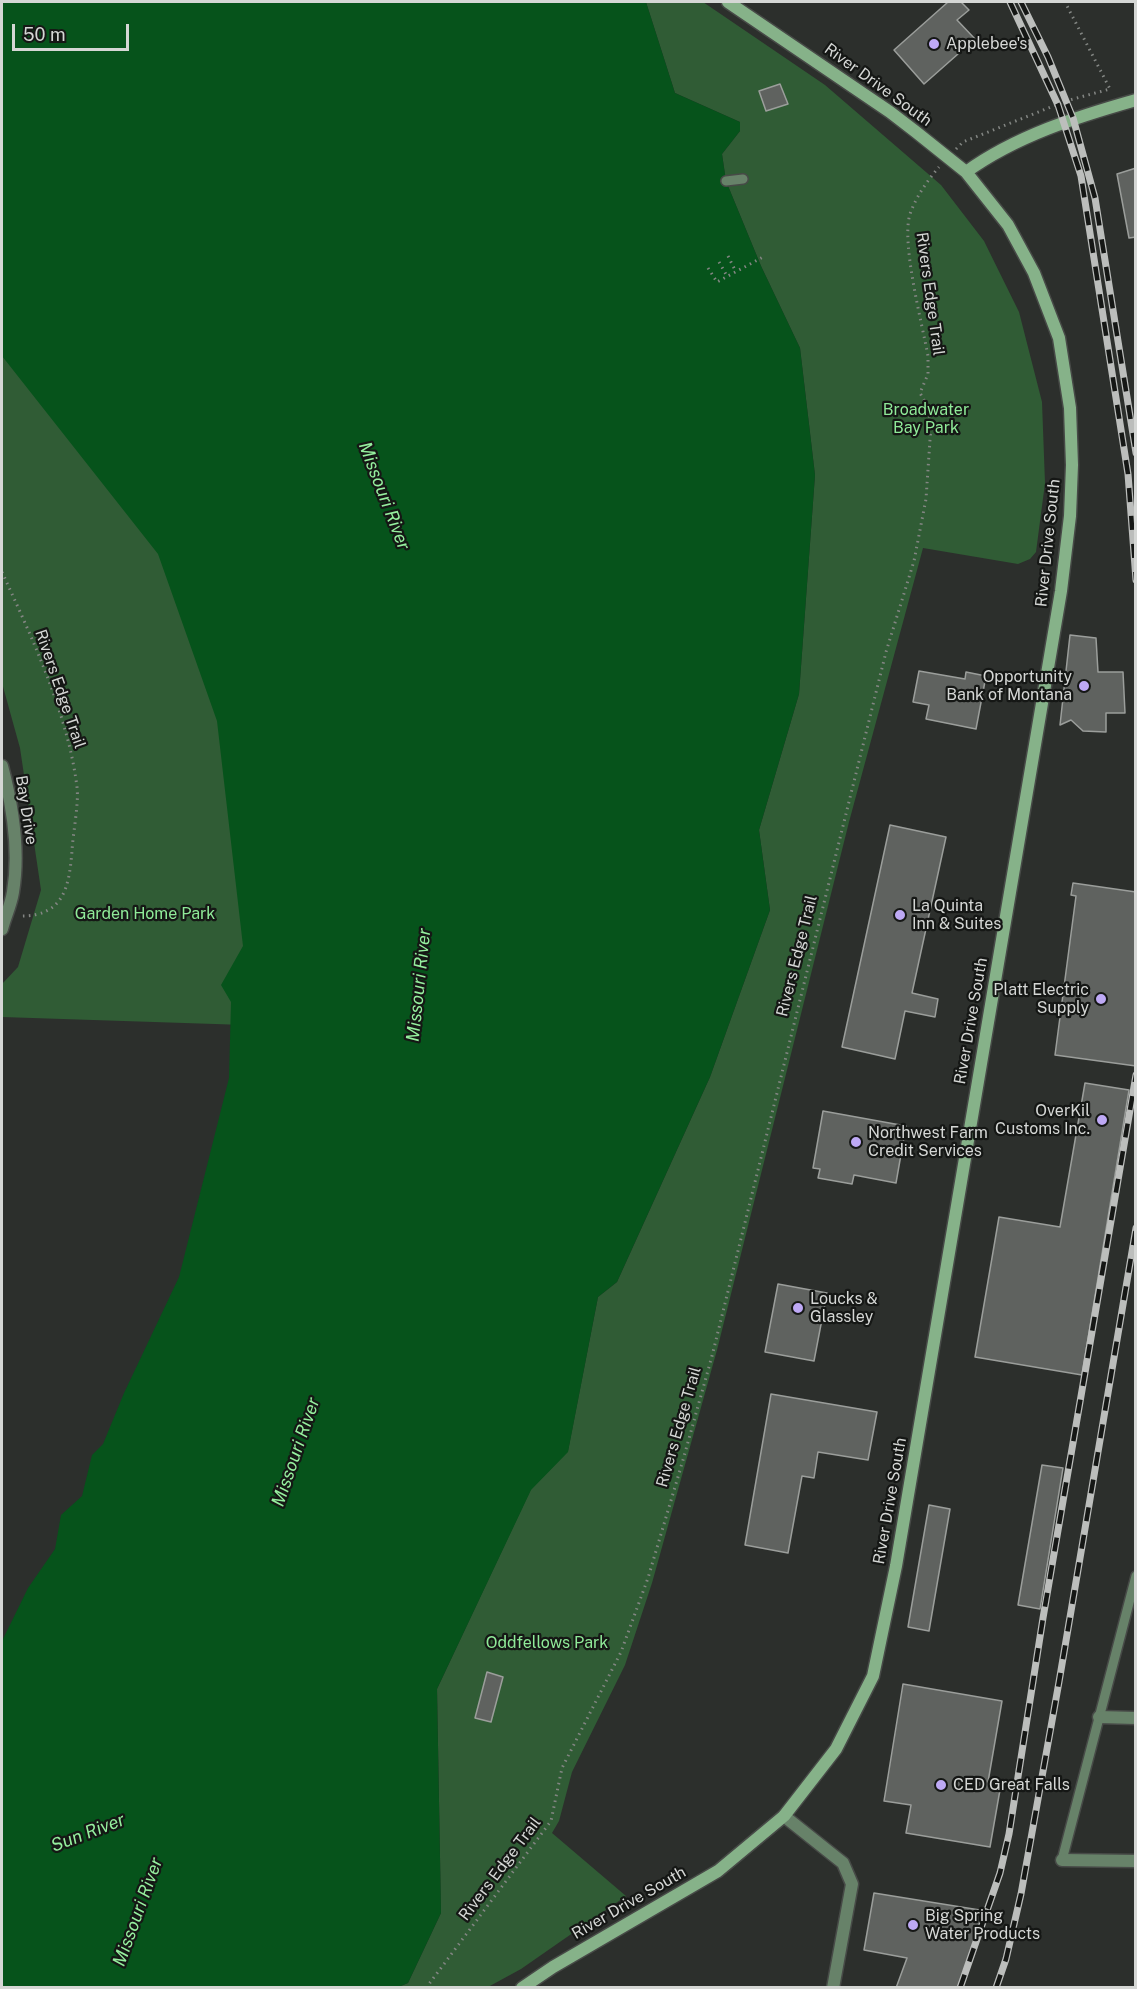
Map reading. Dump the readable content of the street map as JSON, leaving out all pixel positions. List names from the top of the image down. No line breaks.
{"streets":{"main road":["River Drive South"],"street":["Bay Drive"],"path":["Rivers Edge Trail"]},"crossings":[["River Drive South","Rivers Edge Trail"],["Rivers Edge Trail","Bay Drive"]],"water":["Missouri River","Sun River"],"parks":["Broadwater Bay Park","Garden Home Park","Oddfellows Park"],"places":["Applebee's","Opportunity Bank of Montana","La Quinta Inn & Suites","Platt Electric Supply","OverKil Customs Inc.","Northwest Farm Credit Services","Loucks & Glassley","CED Great Falls","Big Spring Water Products"],"scale_bar":"50 m"}
